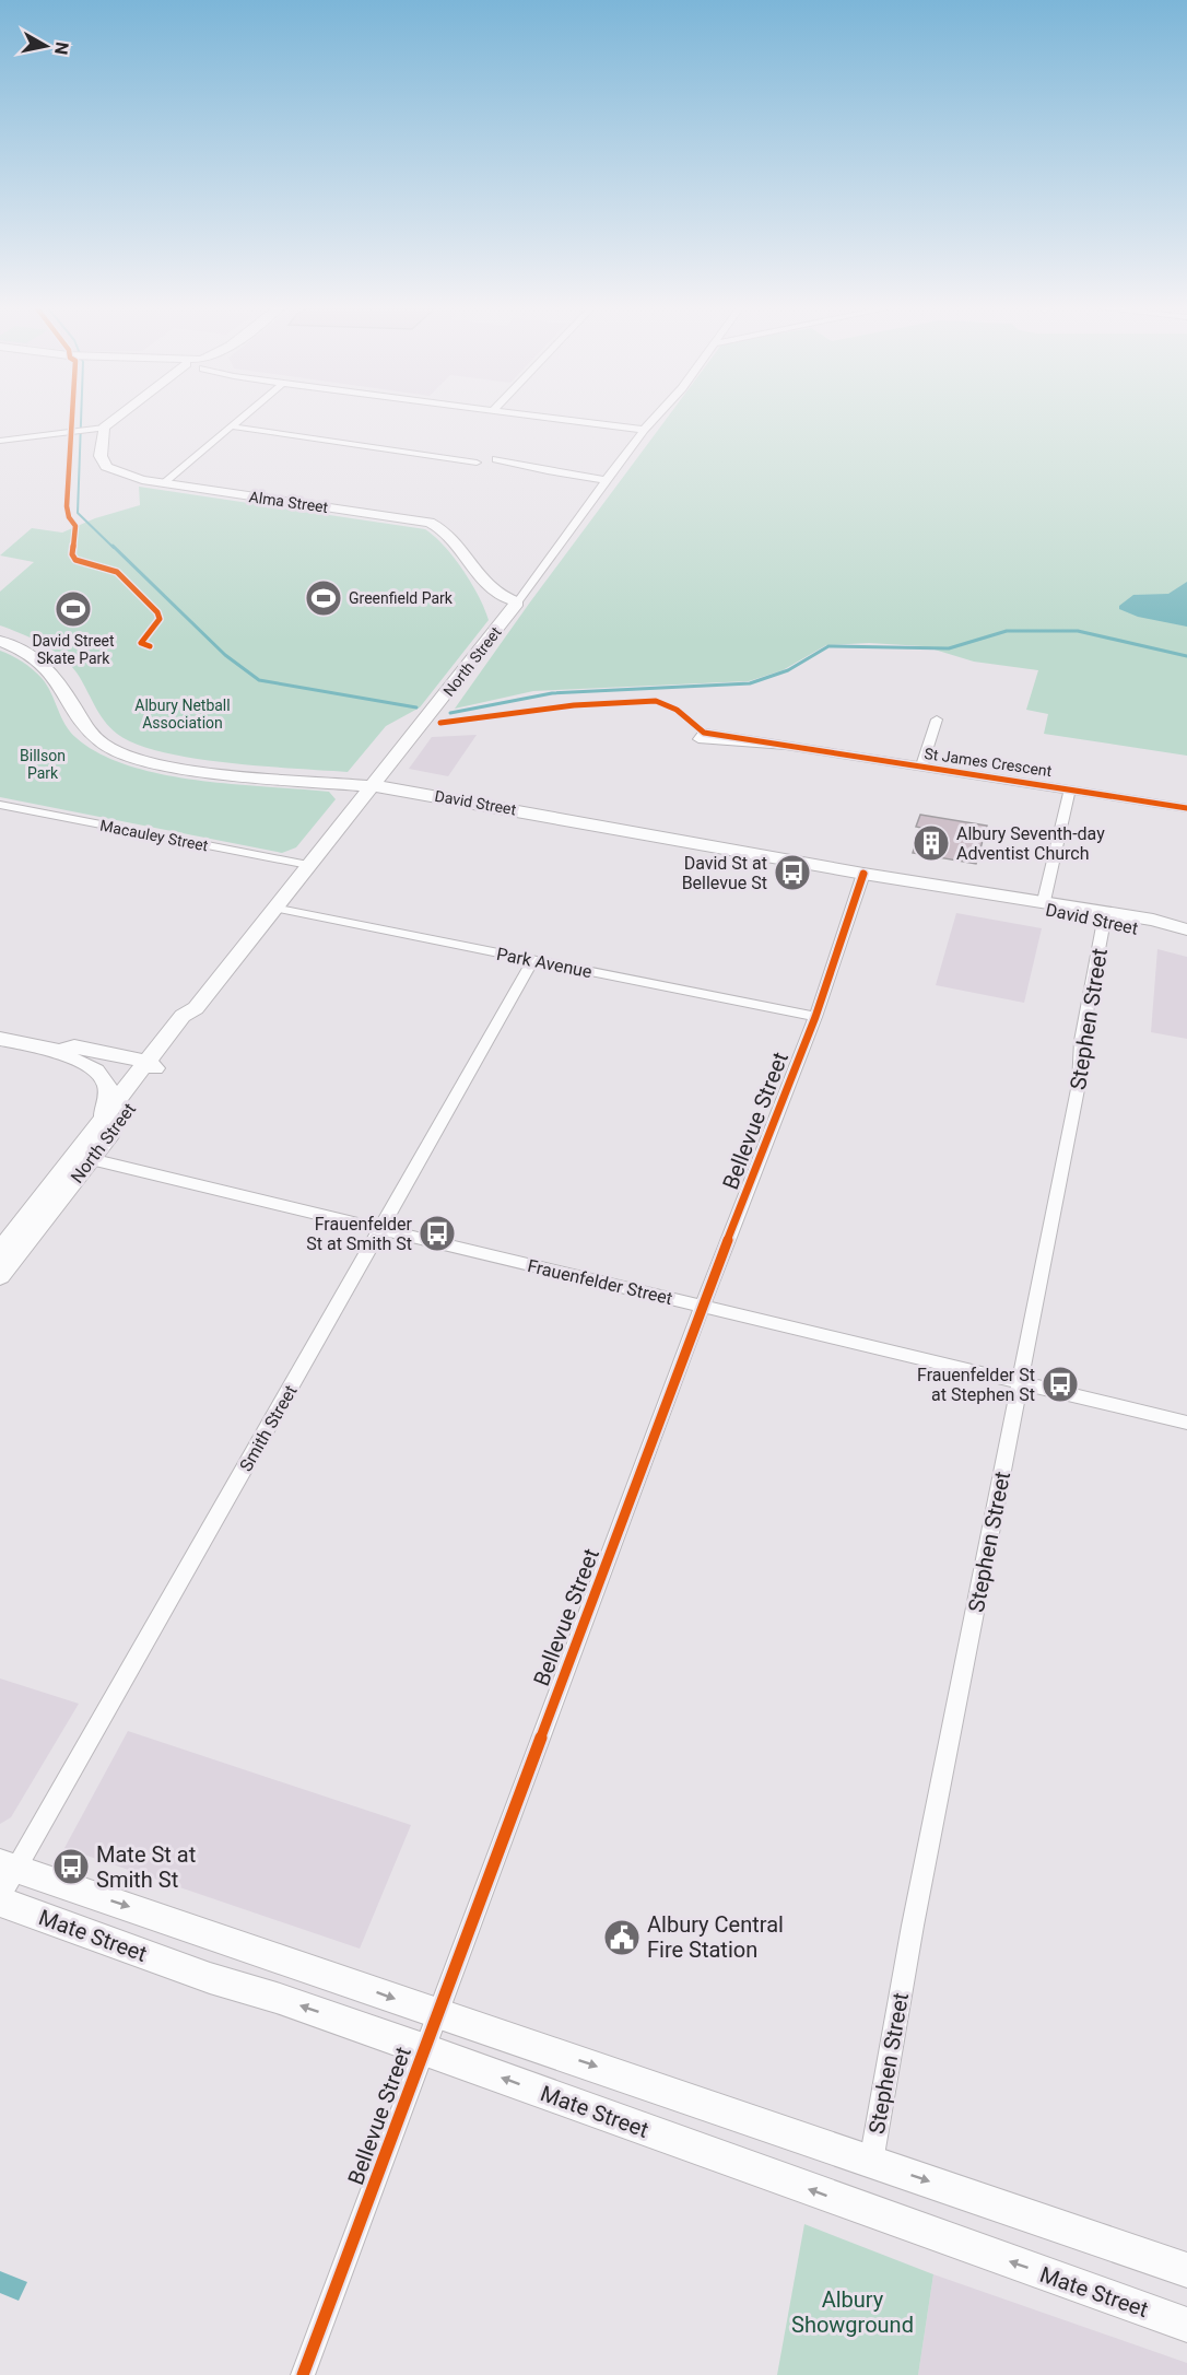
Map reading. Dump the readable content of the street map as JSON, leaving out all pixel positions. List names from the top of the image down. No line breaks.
{"streets":{"main road":["Alma Street","North Street","David Street","Mate Street"],"street":["St James Crescent","Macauley Street","Park Avenue","Stephen Street","Bellevue Street","Frauenfelder Street","Smith Street"]},"crossings":[["Alma Street","North Street"],["North Street","David Street"],["North Street","Macauley Street"],["North Street","Park Avenue"],["North Street","Frauenfelder Street"],["St James Crescent","David Street"],["David Street","Stephen Street"],["David Street","Bellevue Street"],["Park Avenue","Bellevue Street"],["Park Avenue","Smith Street"],["Stephen Street","Frauenfelder Street"],["Stephen Street","Mate Street"],["Bellevue Street","Frauenfelder Street"],["Bellevue Street","Mate Street"],["Frauenfelder Street","Smith Street"],["Smith Street","Mate Street"]],"parks":["Albury Netball Association","Billson Park","Albury Showground"],"places":{"sports":["Greenfield Park","David Street Skate Park"],"building":["Albury Seventh-day Adventist Church"],"bus stop":["David St at Bellevue St","Frauenfelder St at Smith St","Frauenfelder St at Stephen St","Mate St at Smith St"],"public building":["Albury Central Fire Station"]},"north":"right"}
